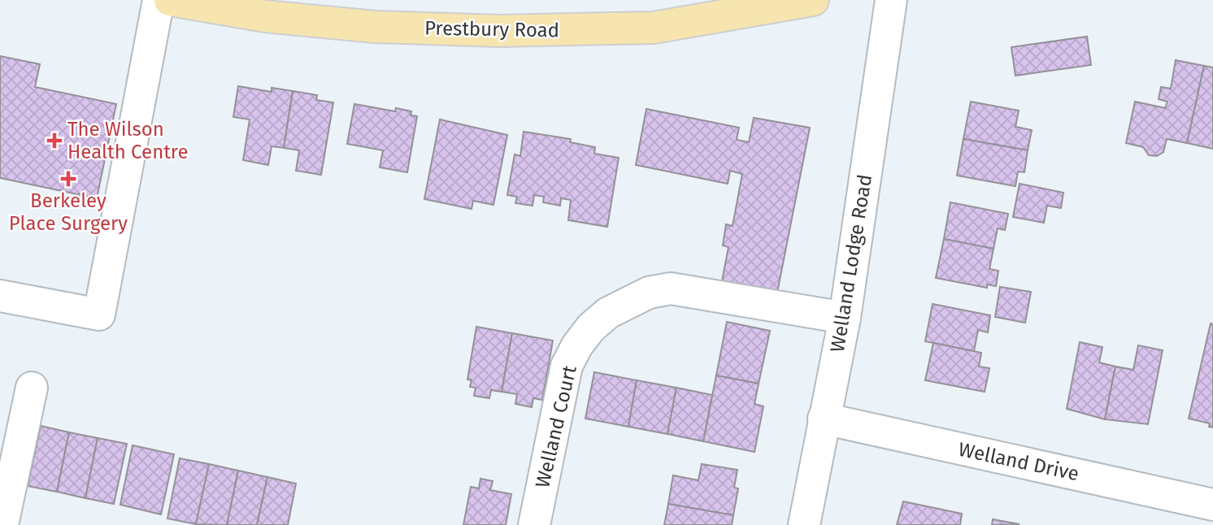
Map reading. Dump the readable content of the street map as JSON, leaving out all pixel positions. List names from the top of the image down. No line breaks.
{"streets":{"main road":["Prestbury Road"],"street":["Welland Lodge Road","Welland Court","Welland Drive"]},"crossings":[["Welland Lodge Road","Welland Court"],["Welland Lodge Road","Welland Drive"]],"places":{"health":["The Wilson Health Centre","Berkeley Place Surgery"]}}
